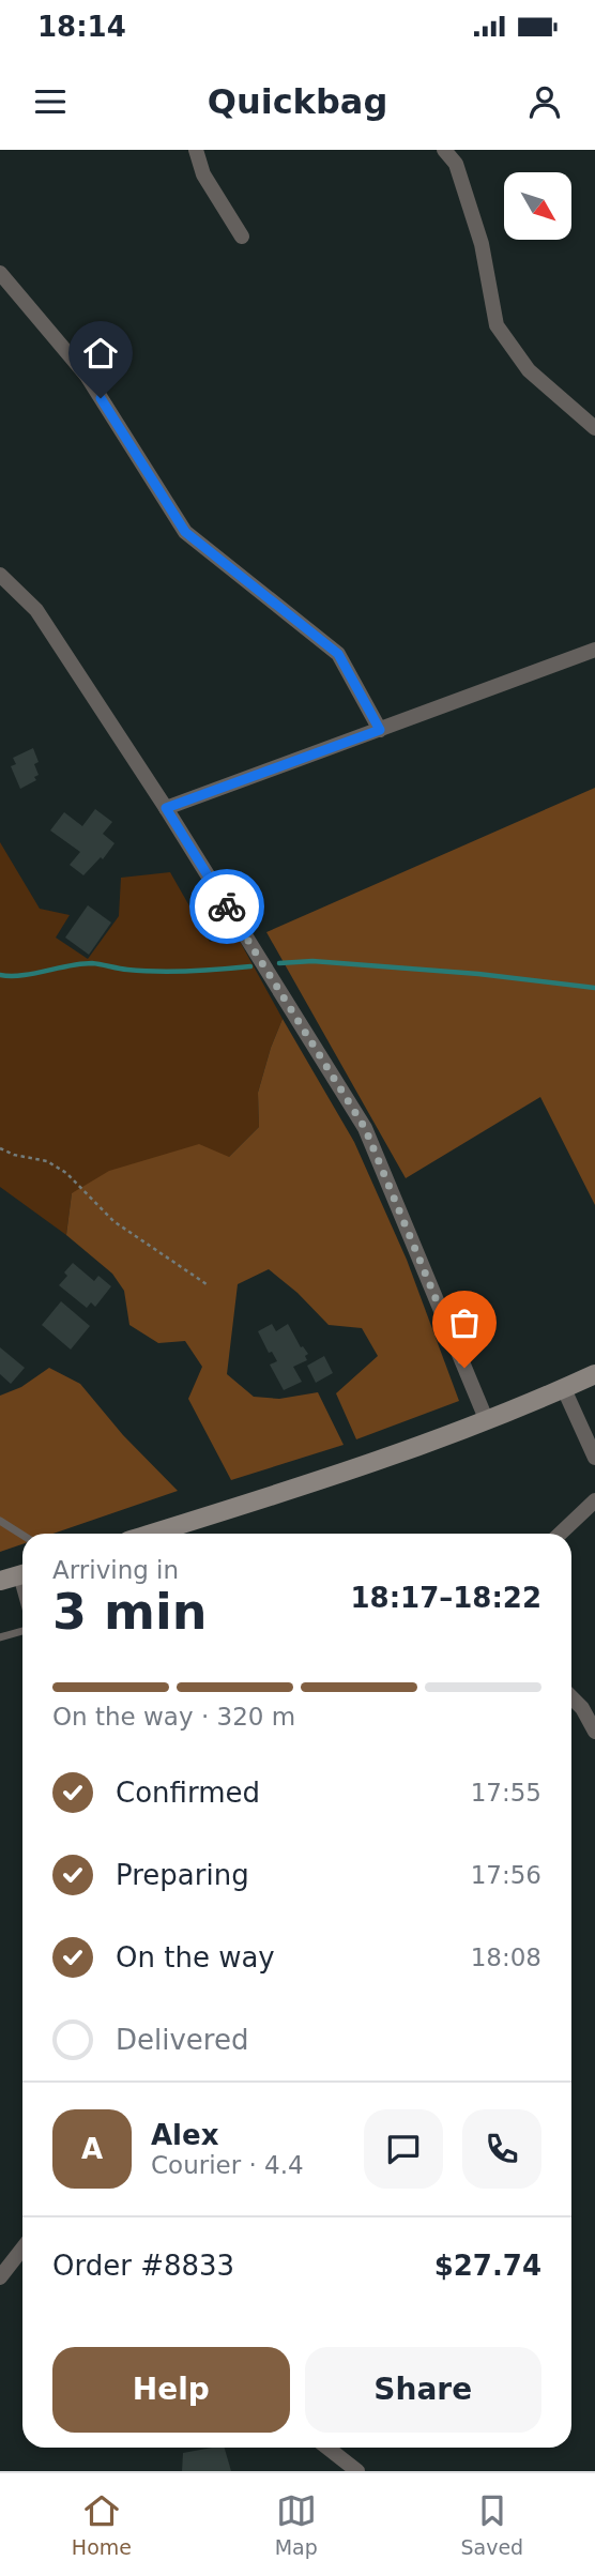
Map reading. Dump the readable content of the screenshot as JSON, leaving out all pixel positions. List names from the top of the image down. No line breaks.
{"north":"bottom right","page":{"status":"18:14","header":"Quickbag","heading":["3 min","Arriving in","18:17–18:22"],"panel":["Alex","Courier · 4.4","Order #8833","$27.74"],"bar":"On the way · 320 m","list":[["Confirmed","17:55"],["Preparing","17:56"],["On the way","18:08"],"Delivered"],"round":"A","buttons":["Help","Share"],"tabs":["Home","Map","Saved"]}}
